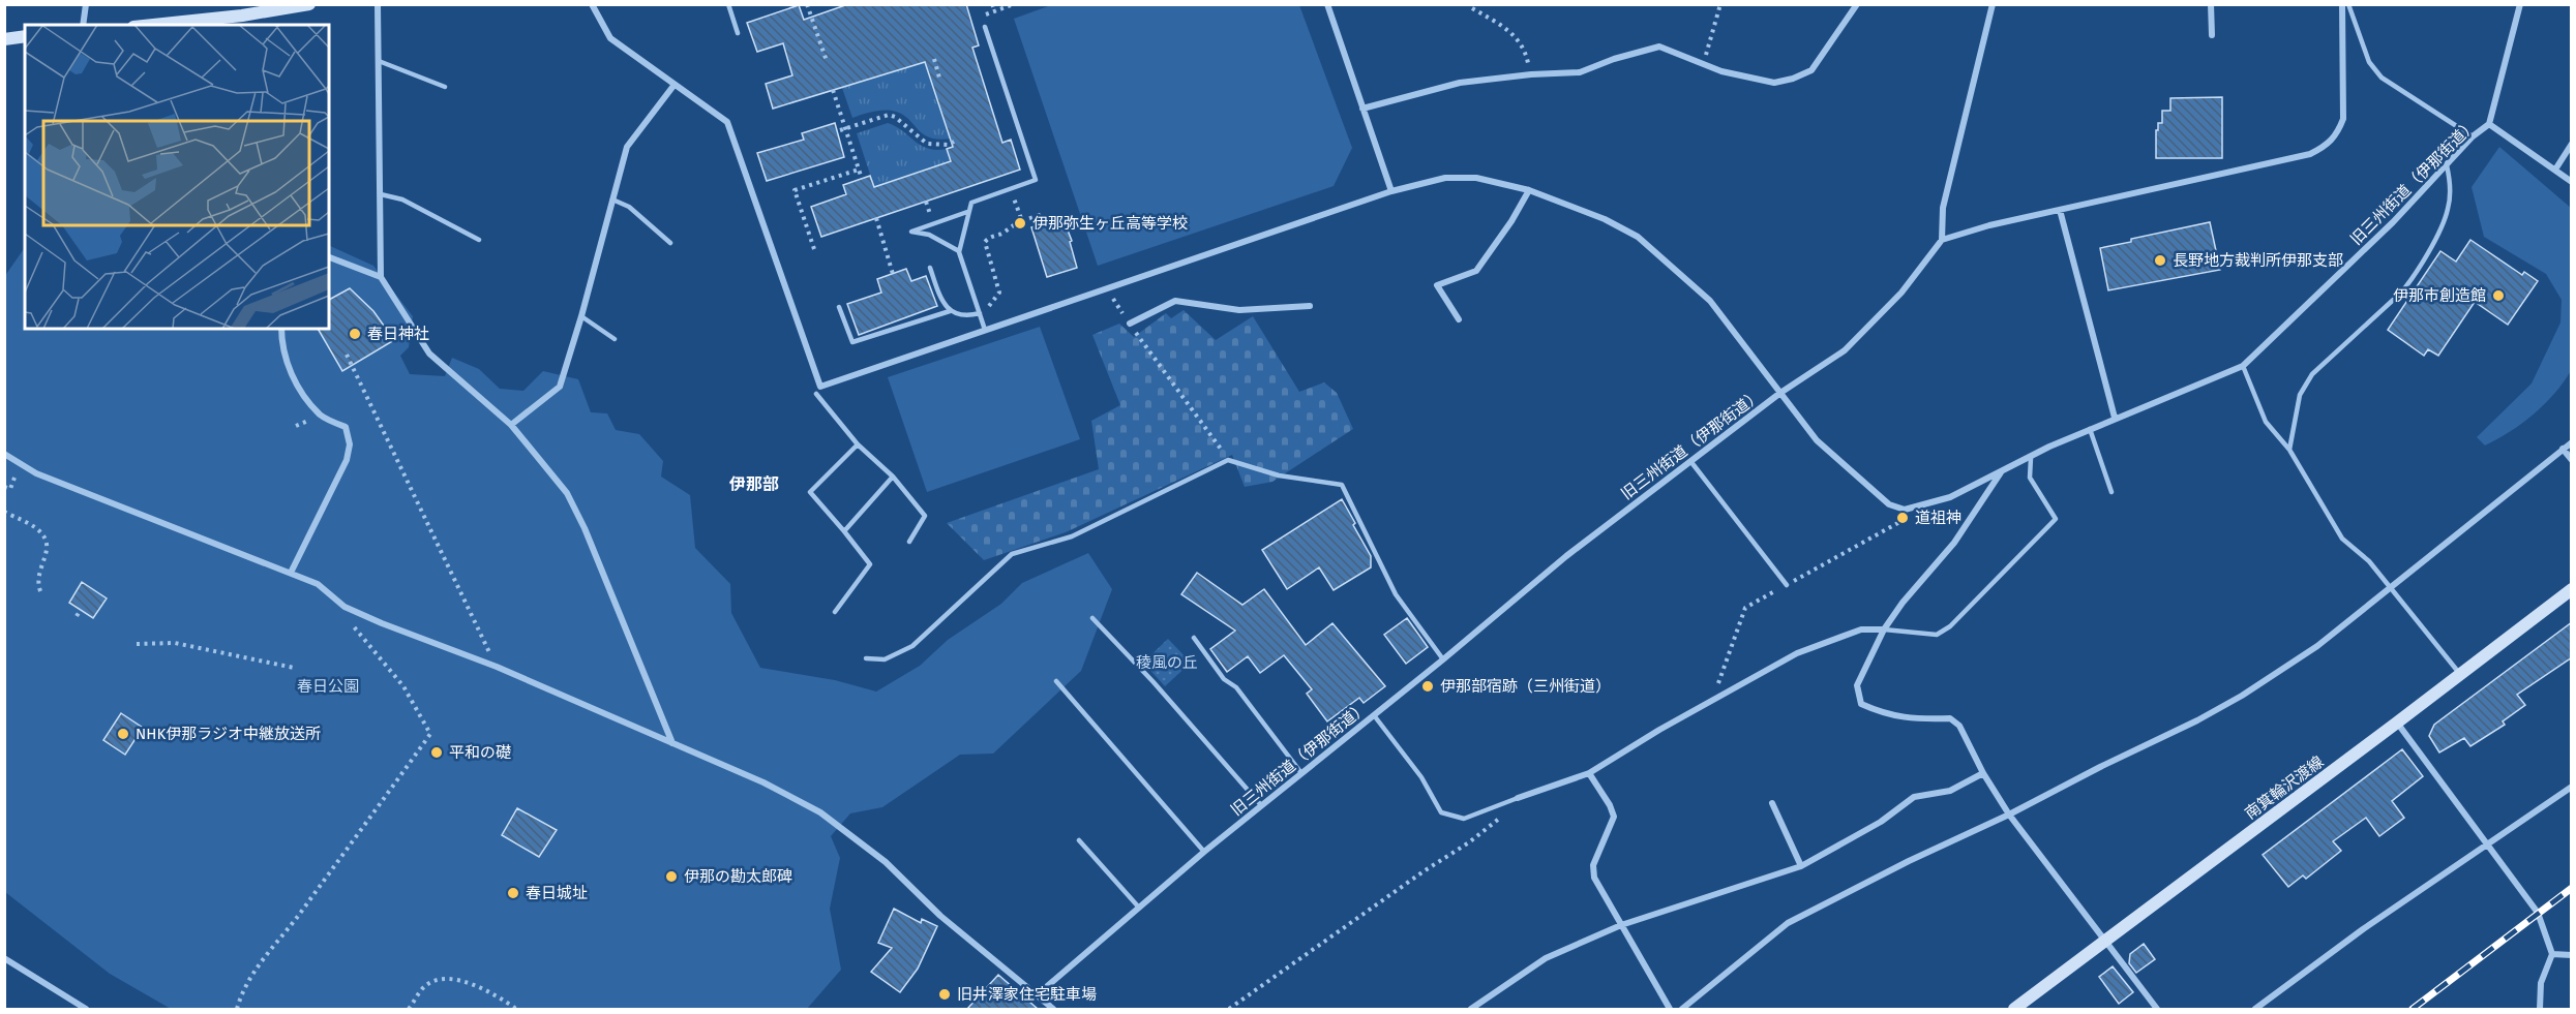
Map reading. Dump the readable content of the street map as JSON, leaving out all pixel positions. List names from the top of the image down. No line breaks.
{"streets":{"main road":["南箕輪沢渡線"],"street":["旧三州街道（伊那街道）"]},"districts":["伊那部"],"parks":["稜風の丘","春日公園"],"places":["伊那弥生ヶ丘高等学校","長野地方裁判所伊那支部","伊那市創造館","春日神社","道祖神","伊那部宿跡（三州街道）","NHK伊那ラジオ中継放送所","平和の礎","伊那の勘太郎碑","春日城址","旧井澤家住宅駐車場"]}
